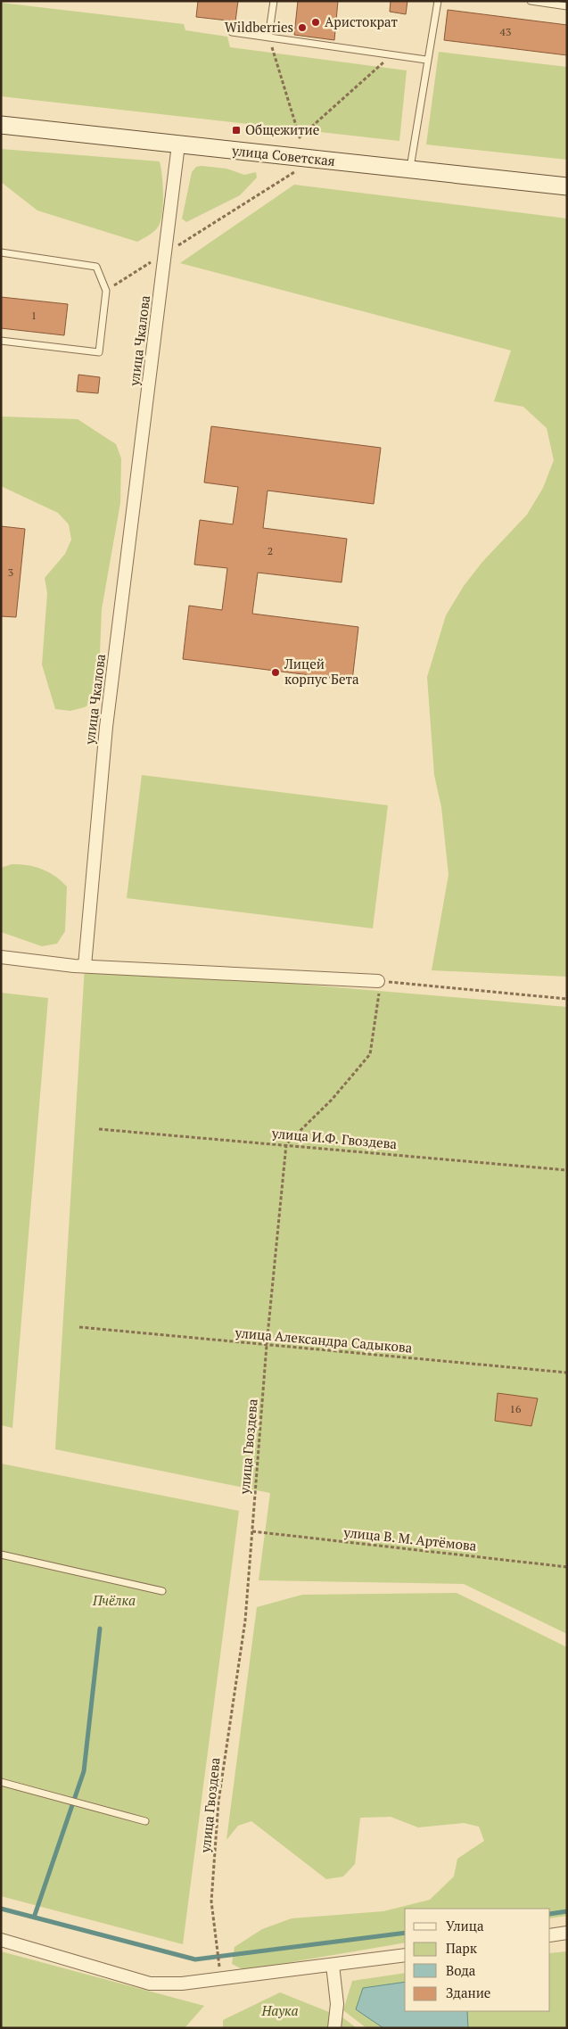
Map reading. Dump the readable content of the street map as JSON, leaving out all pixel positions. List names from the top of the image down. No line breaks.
{"streets":{"street":["улица Советская","улица Чкалова"],"path":["улица И.Ф. Гвоздева","улица Александра Садыкова","улица Гвоздева","улица В. М. Артёмова"]},"crossings":[["улица Советская","улица Чкалова"],["улица И.Ф. Гвоздева","улица Гвоздева"],["улица Александра Садыкова","улица Гвоздева"],["улица Гвоздева","улица В. М. Артёмова"]],"parks":["Пчёлка","Наука"],"places":{"other":["Аристократ","Wildberries","Лицей корпус Бета"],"transit":["Общежитие"]},"house_numbers":["43","1","2","3","16"],"legend":["Улица","Парк","Вода","Здание"]}
